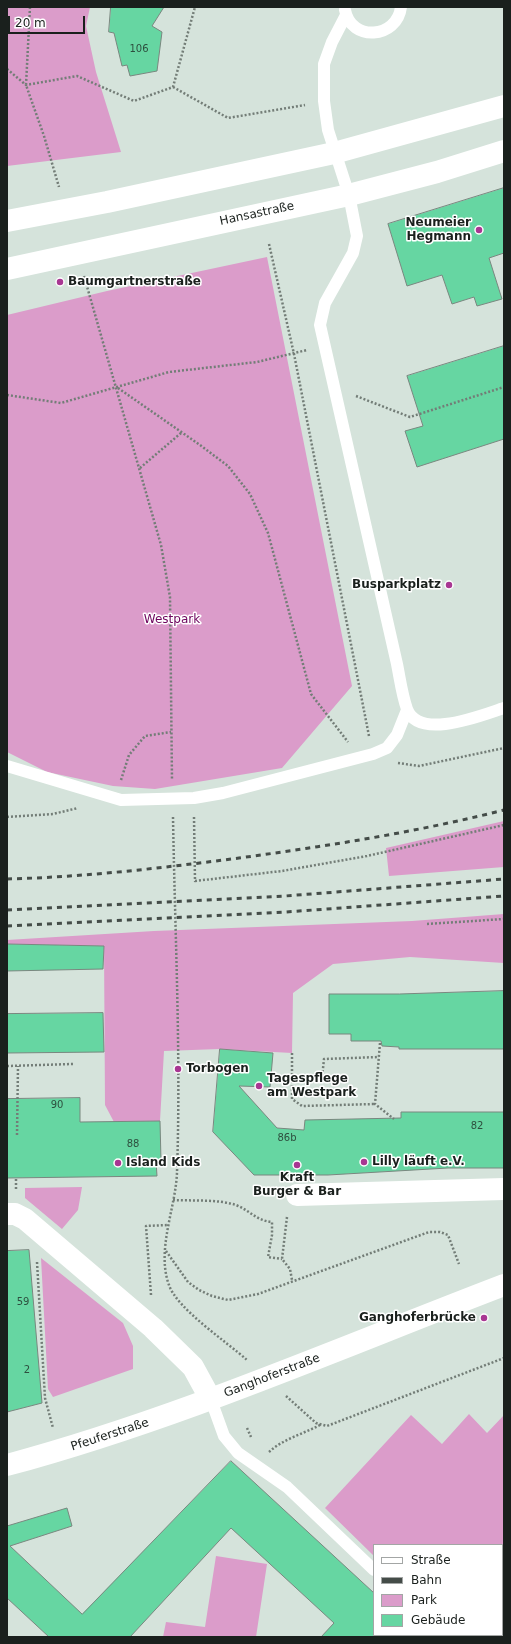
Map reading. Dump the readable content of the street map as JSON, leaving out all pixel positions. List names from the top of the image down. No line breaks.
{"streets":{"main road":["Hansastraße","Ganghoferstraße","Pfeuferstraße"]},"crossings":[["Ganghoferstraße","Pfeuferstraße"]],"parks":["Westpark"],"places":["Neumeier Heg‍mann","Baumgartnerstraße","Busparkplatz","Torbogen","Tagespflege am Westpark","Lilly läuft e.V.","Island Kids","Kraft Burger & Bar","Ganghoferbrücke"],"house_numbers":["106","90","82","86b","88","59","2"],"legend":["Straße","Bahn","Park","Gebäude"],"scale_bar":"20 m"}
